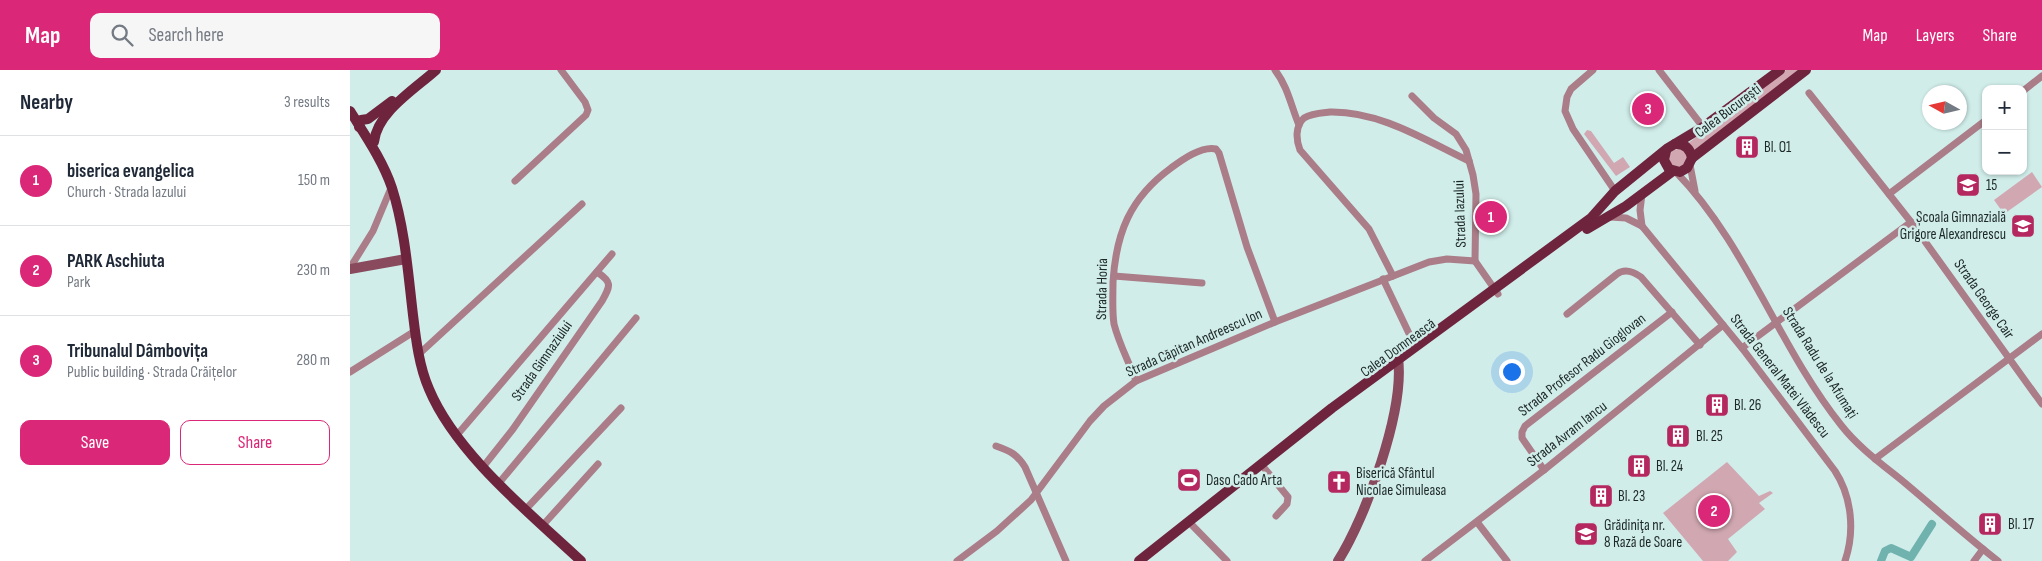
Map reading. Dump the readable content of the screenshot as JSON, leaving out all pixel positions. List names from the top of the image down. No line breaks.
{"streets":{"main road":["Calea București","Calea Domnească"],"street":["Strada Iazului","Strada Horia","Strada George Cair","Strada Căpitan Andreescu Ion","Strada Gimnaziului","Strada Radu de la Afumați","Strada Profesor Radu Gioglovan","Strada General Matei Vlădescu","Strada Avram Iancu"]},"crossings":[["Calea București","Calea Domnească"],["Calea București","Strada Radu de la Afumați"],["Strada Iazului","Strada Căpitan Andreescu Ion"],["Strada Iazului","Calea Domnească"],["Strada Horia","Strada Căpitan Andreescu Ion"],["Calea Domnească","Strada Radu de la Afumați"],["Strada Profesor Radu Gioglovan","Strada Avram Iancu"],["Strada General Matei Vlădescu","Strada Avram Iancu"]],"places":{"building":["Bl. O1","Bl. 26","Bl. 25","Bl. 24","Bl. 23","Bl. 17"],"school or university":["15","Școala Gimnazială Grigore Alexandrescu","Grădiniţa nr. 8 Rază de Soare"],"sports":["Daso Cado Arta"],"church":["Biserică Sfântul Nicolae Simuleasa"]},"north":"left","page":{"header":"Map","search":"Search here","nav":["Map","Layers","Share"],"heading":["Nearby","3 results"],"map_buttons":["+","−"],"pins":["3","1","2"],"list":[{"mark":"1","name":"biserica evangelica","note":"Church · Strada Iazului","value":"150 m"},{"mark":"2","name":"PARK Aschiuta","note":"Park","value":"230 m"},{"mark":"3","name":"Tribunalul Dâmbovița","note":"Public building · Strada Crăițelor","value":"280 m"}],"buttons":["Save","Share"]}}
